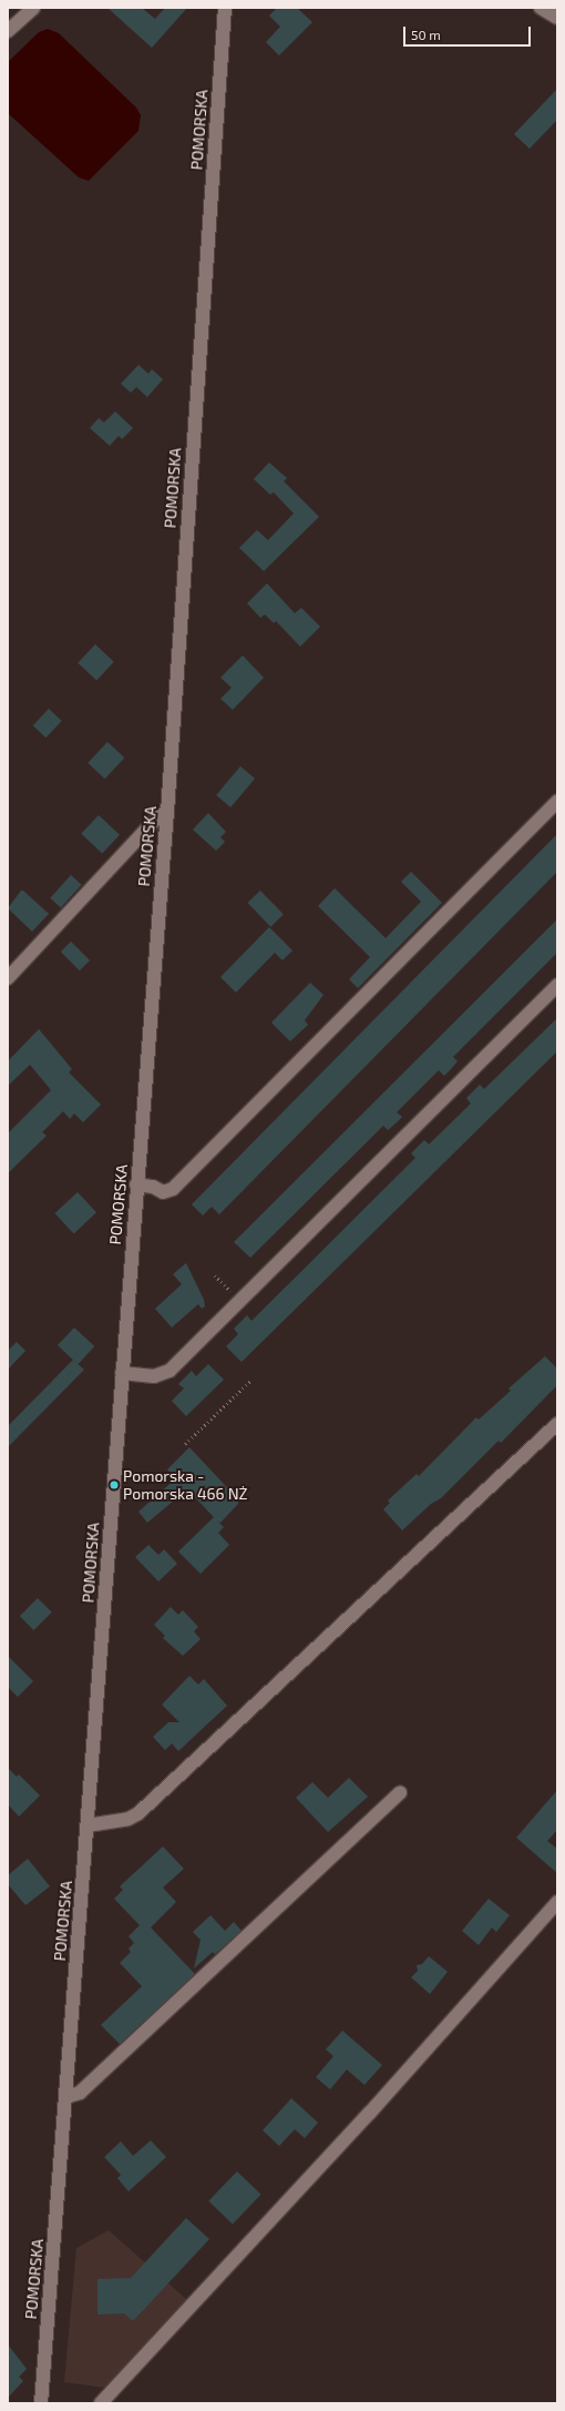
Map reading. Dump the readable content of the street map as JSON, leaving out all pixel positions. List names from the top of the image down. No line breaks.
{"streets":{"street":["POMORSKA"]},"places":["Pomorska - Pomorska 466 NŻ"],"scale_bar":"50 m"}
